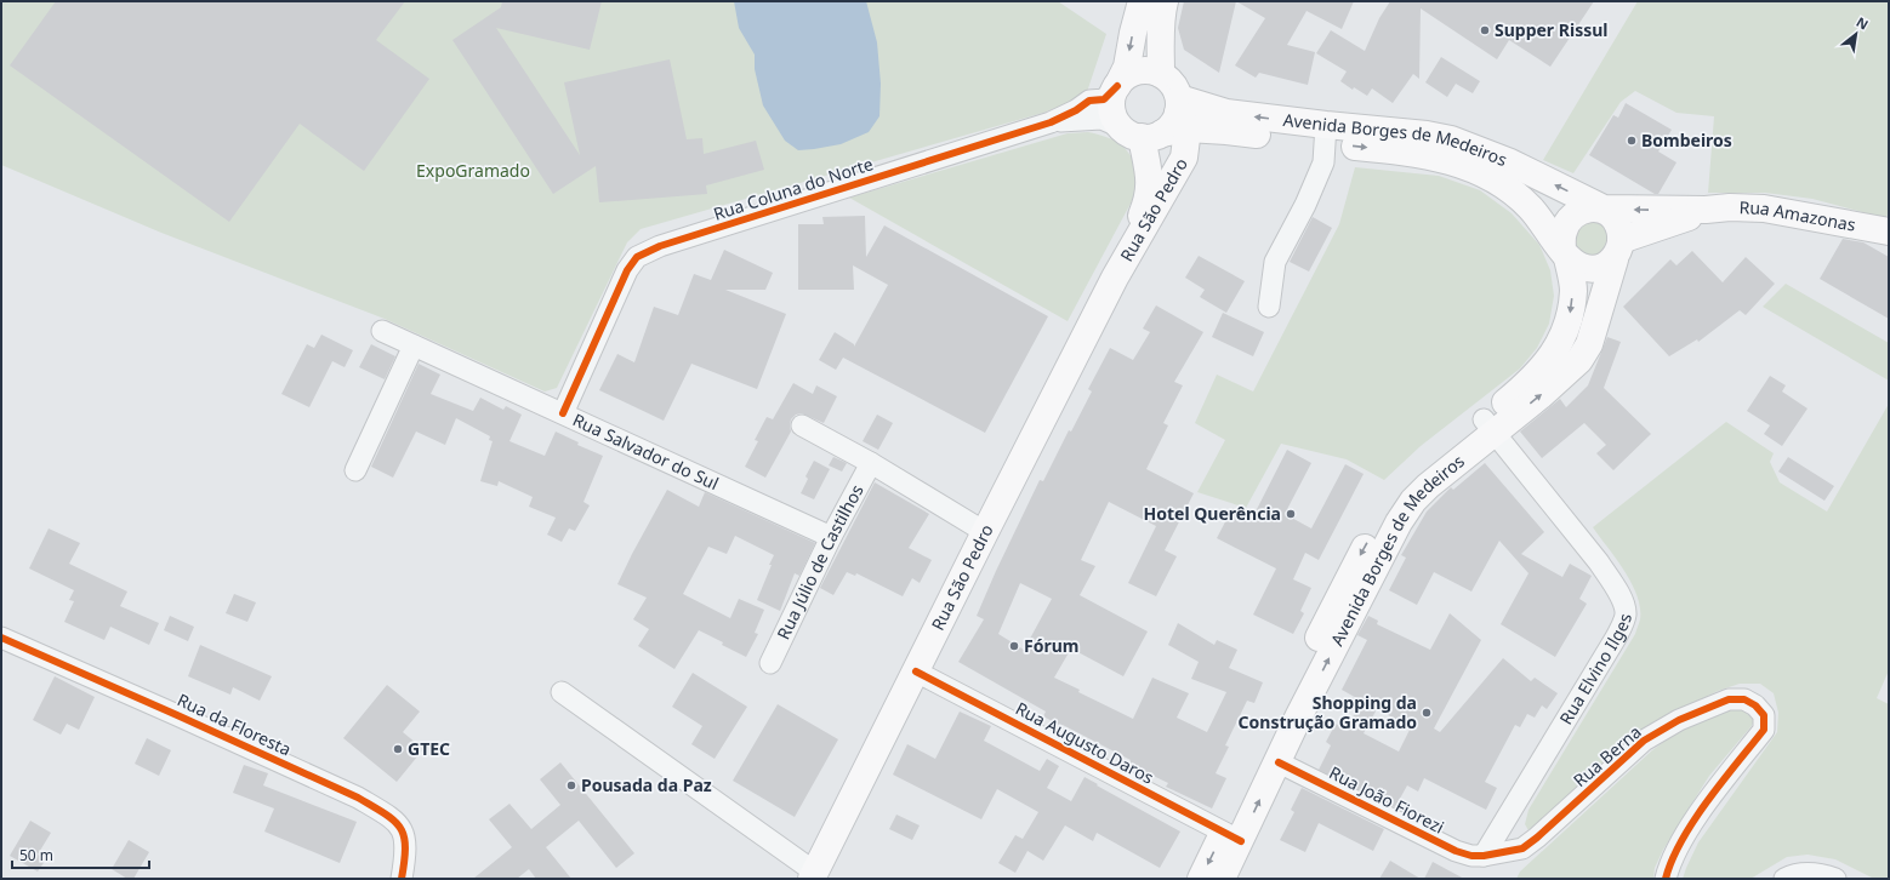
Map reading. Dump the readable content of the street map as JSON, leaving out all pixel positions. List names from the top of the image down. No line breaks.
{"streets":{"main road":["Avenida Borges de Medeiros","Rua São Pedro","Rua Amazonas"],"street":["Rua Coluna do Norte","Rua Salvador do Sul","Rua Júlio de Castilhos","Rua Elvino Ilges","Rua da Floresta","Rua Augusto Daros","Rua Berna","Rua João Fiorezi"]},"crossings":[["Avenida Borges de Medeiros","Rua Coluna do Norte"],["Avenida Borges de Medeiros","Rua São Pedro"],["Avenida Borges de Medeiros","Rua Elvino Ilges"],["Avenida Borges de Medeiros","Rua Augusto Daros"],["Avenida Borges de Medeiros","Rua João Fiorezi"],["Rua Coluna do Norte","Rua São Pedro"],["Rua Coluna do Norte","Rua Salvador do Sul"],["Rua São Pedro","Rua Augusto Daros"],["Rua Salvador do Sul","Rua Júlio de Castilhos"],["Rua Elvino Ilges","Rua Berna"],["Rua Elvino Ilges","Rua João Fiorezi"],["Rua Berna","Rua João Fiorezi"]],"parks":["ExpoGramado"],"places":["Supper Rissul","Bombeiros","Hotel Querência","Fórum","Shopping da Construção Gramado","GTEC","Pousada da Paz"],"scale_bar":"50 m","north":"top right"}
